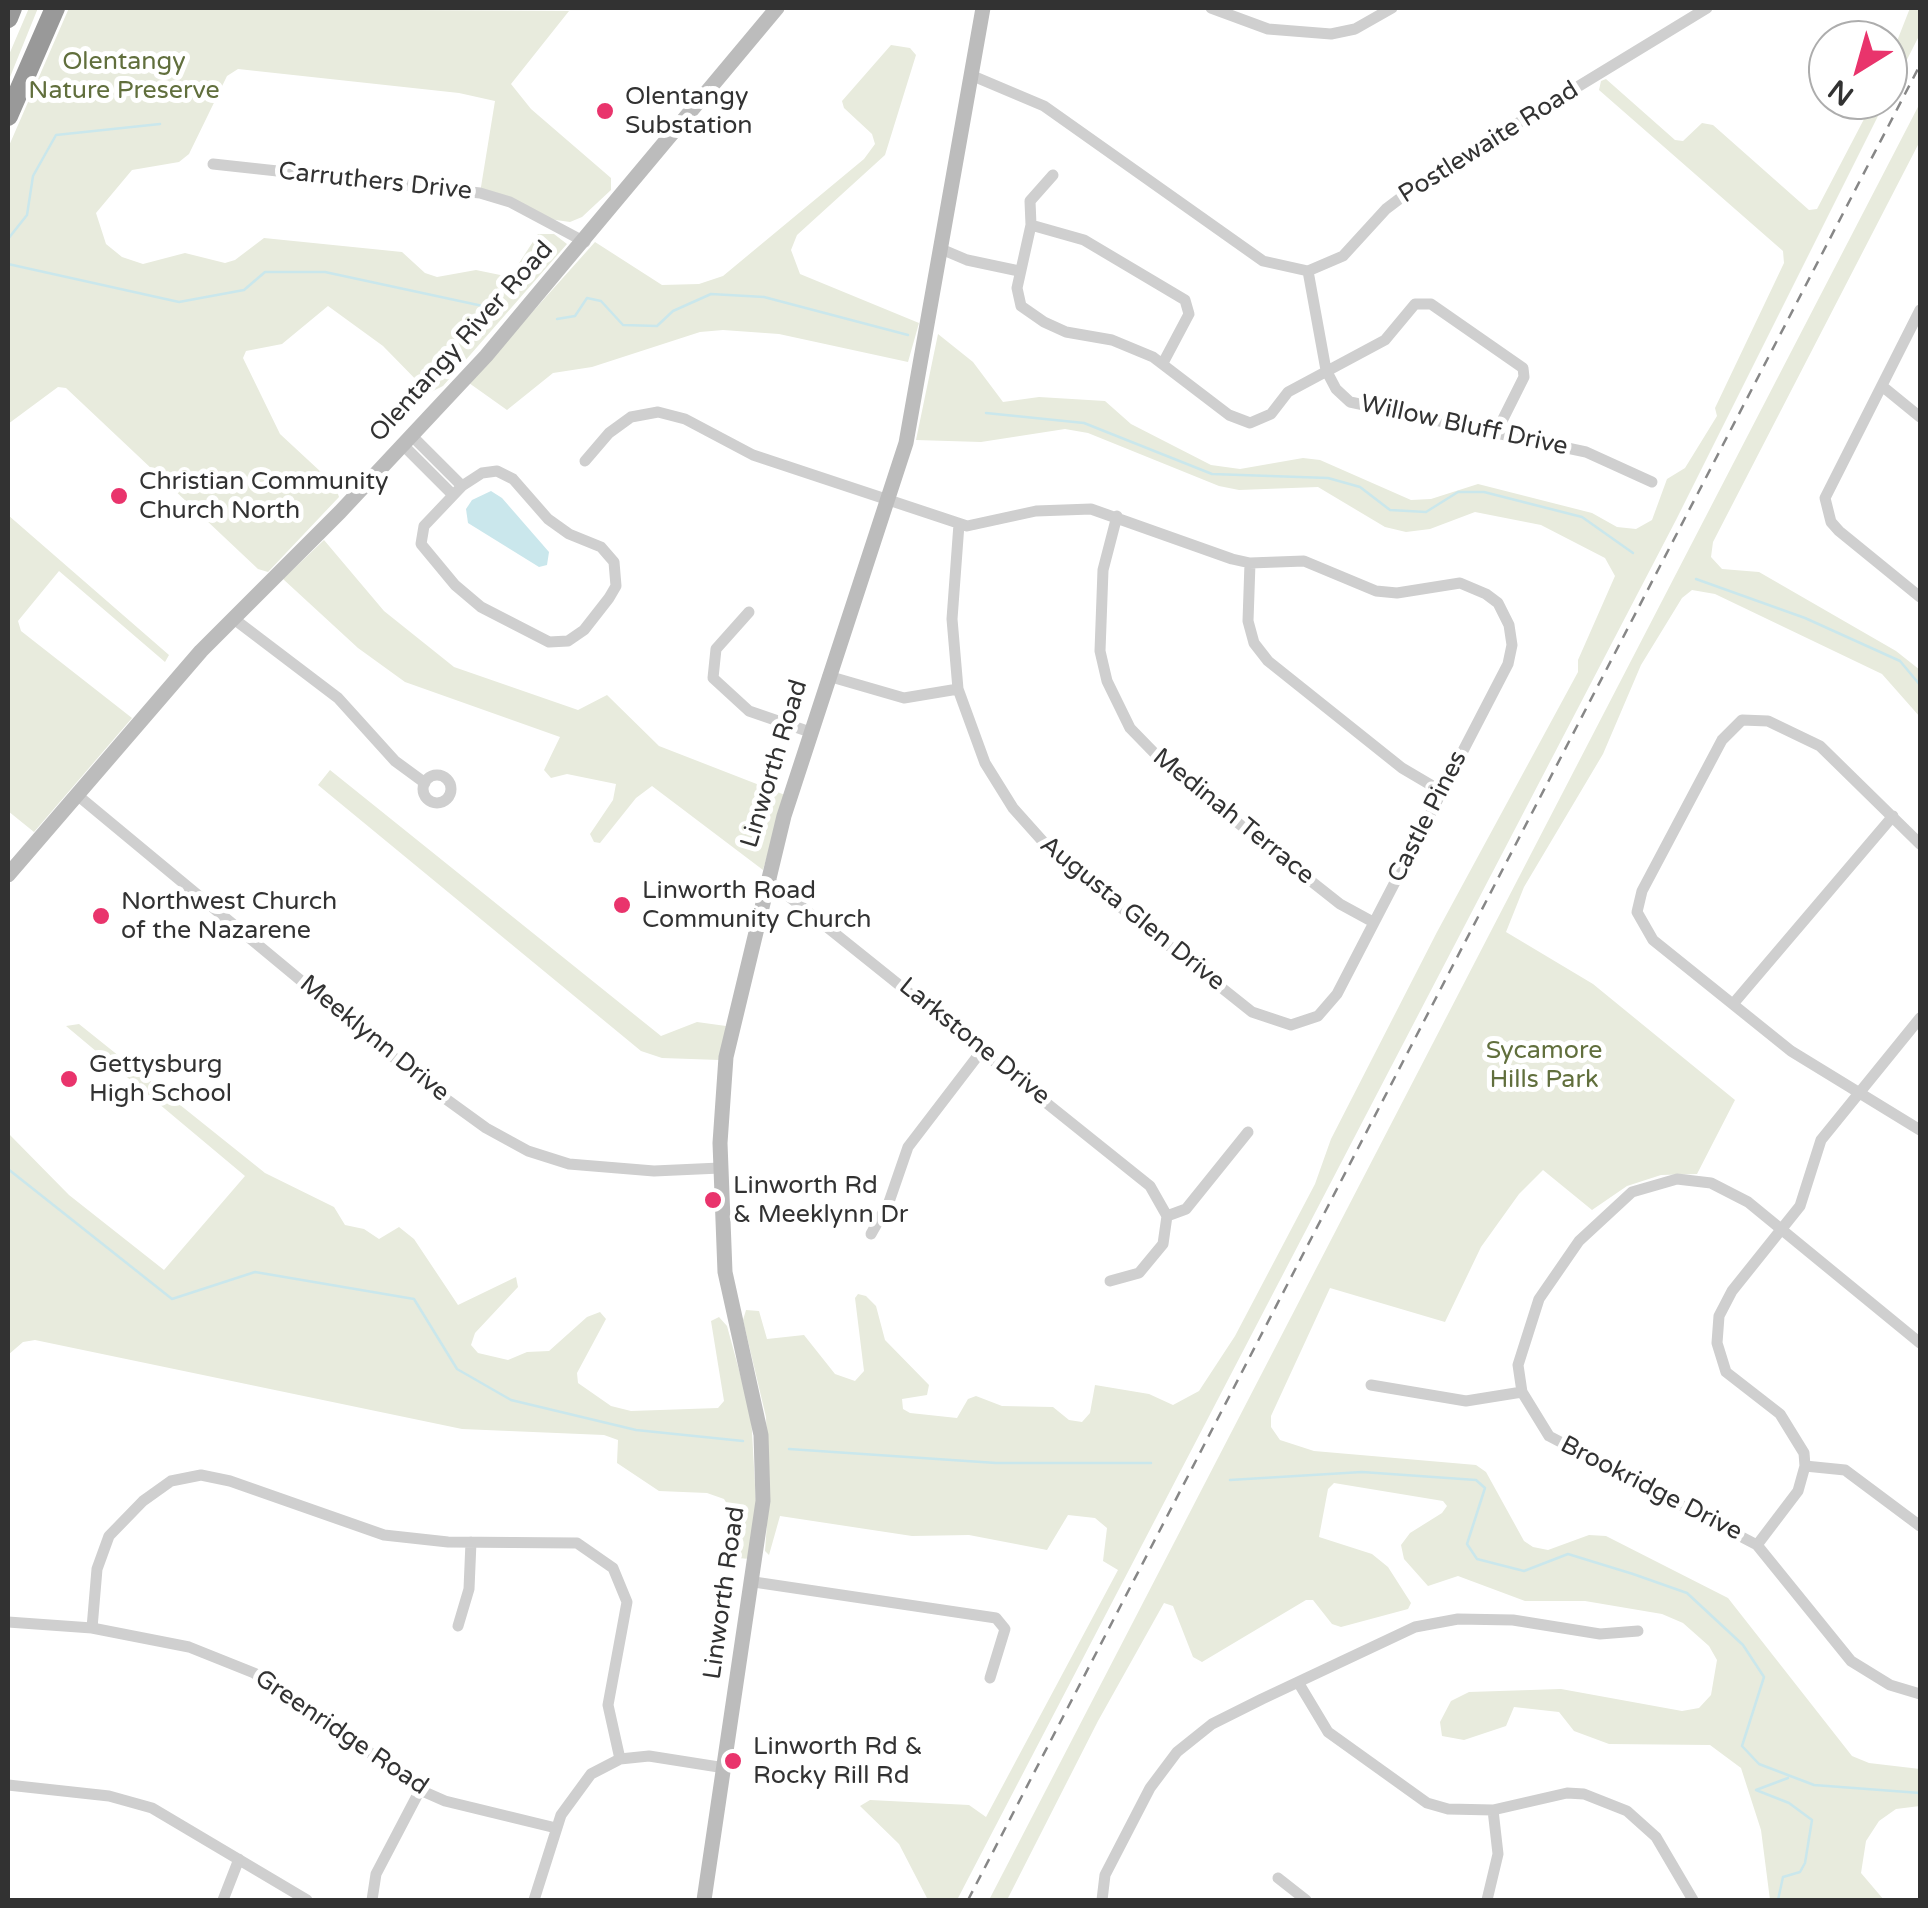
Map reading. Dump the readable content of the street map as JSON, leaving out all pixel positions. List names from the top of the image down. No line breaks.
{"streets":{"main road":["Olentangy River Road","Linworth Road"],"street":["Postlewaite Road","Carruthers Drive","Willow Bluff Drive","Medinah Terrace","Castle Pines","Augusta Glen Drive","Meeklynn Drive","Larkstone Drive","Brookridge Drive","Greenridge Road"]},"crossings":[["Carruthers Drive","Olentangy River Road"],["Olentangy River Road","Meeklynn Drive"],["Linworth Road","Meeklynn Drive"],["Linworth Road","Larkstone Drive"],["Medinah Terrace","Castle Pines"],["Castle Pines","Augusta Glen Drive"]],"parks":["Olentangy Nature Preserve","Sycamore Hills Park"],"places":["Olentangy Substation","Christian Community Church North","Linworth Road Community Church","Northwest Church of the Nazarene","Gettysburg High School","Linworth Rd & Meeklynn Dr","Linworth Rd & Rocky Rill Rd"],"north":"bottom left"}
